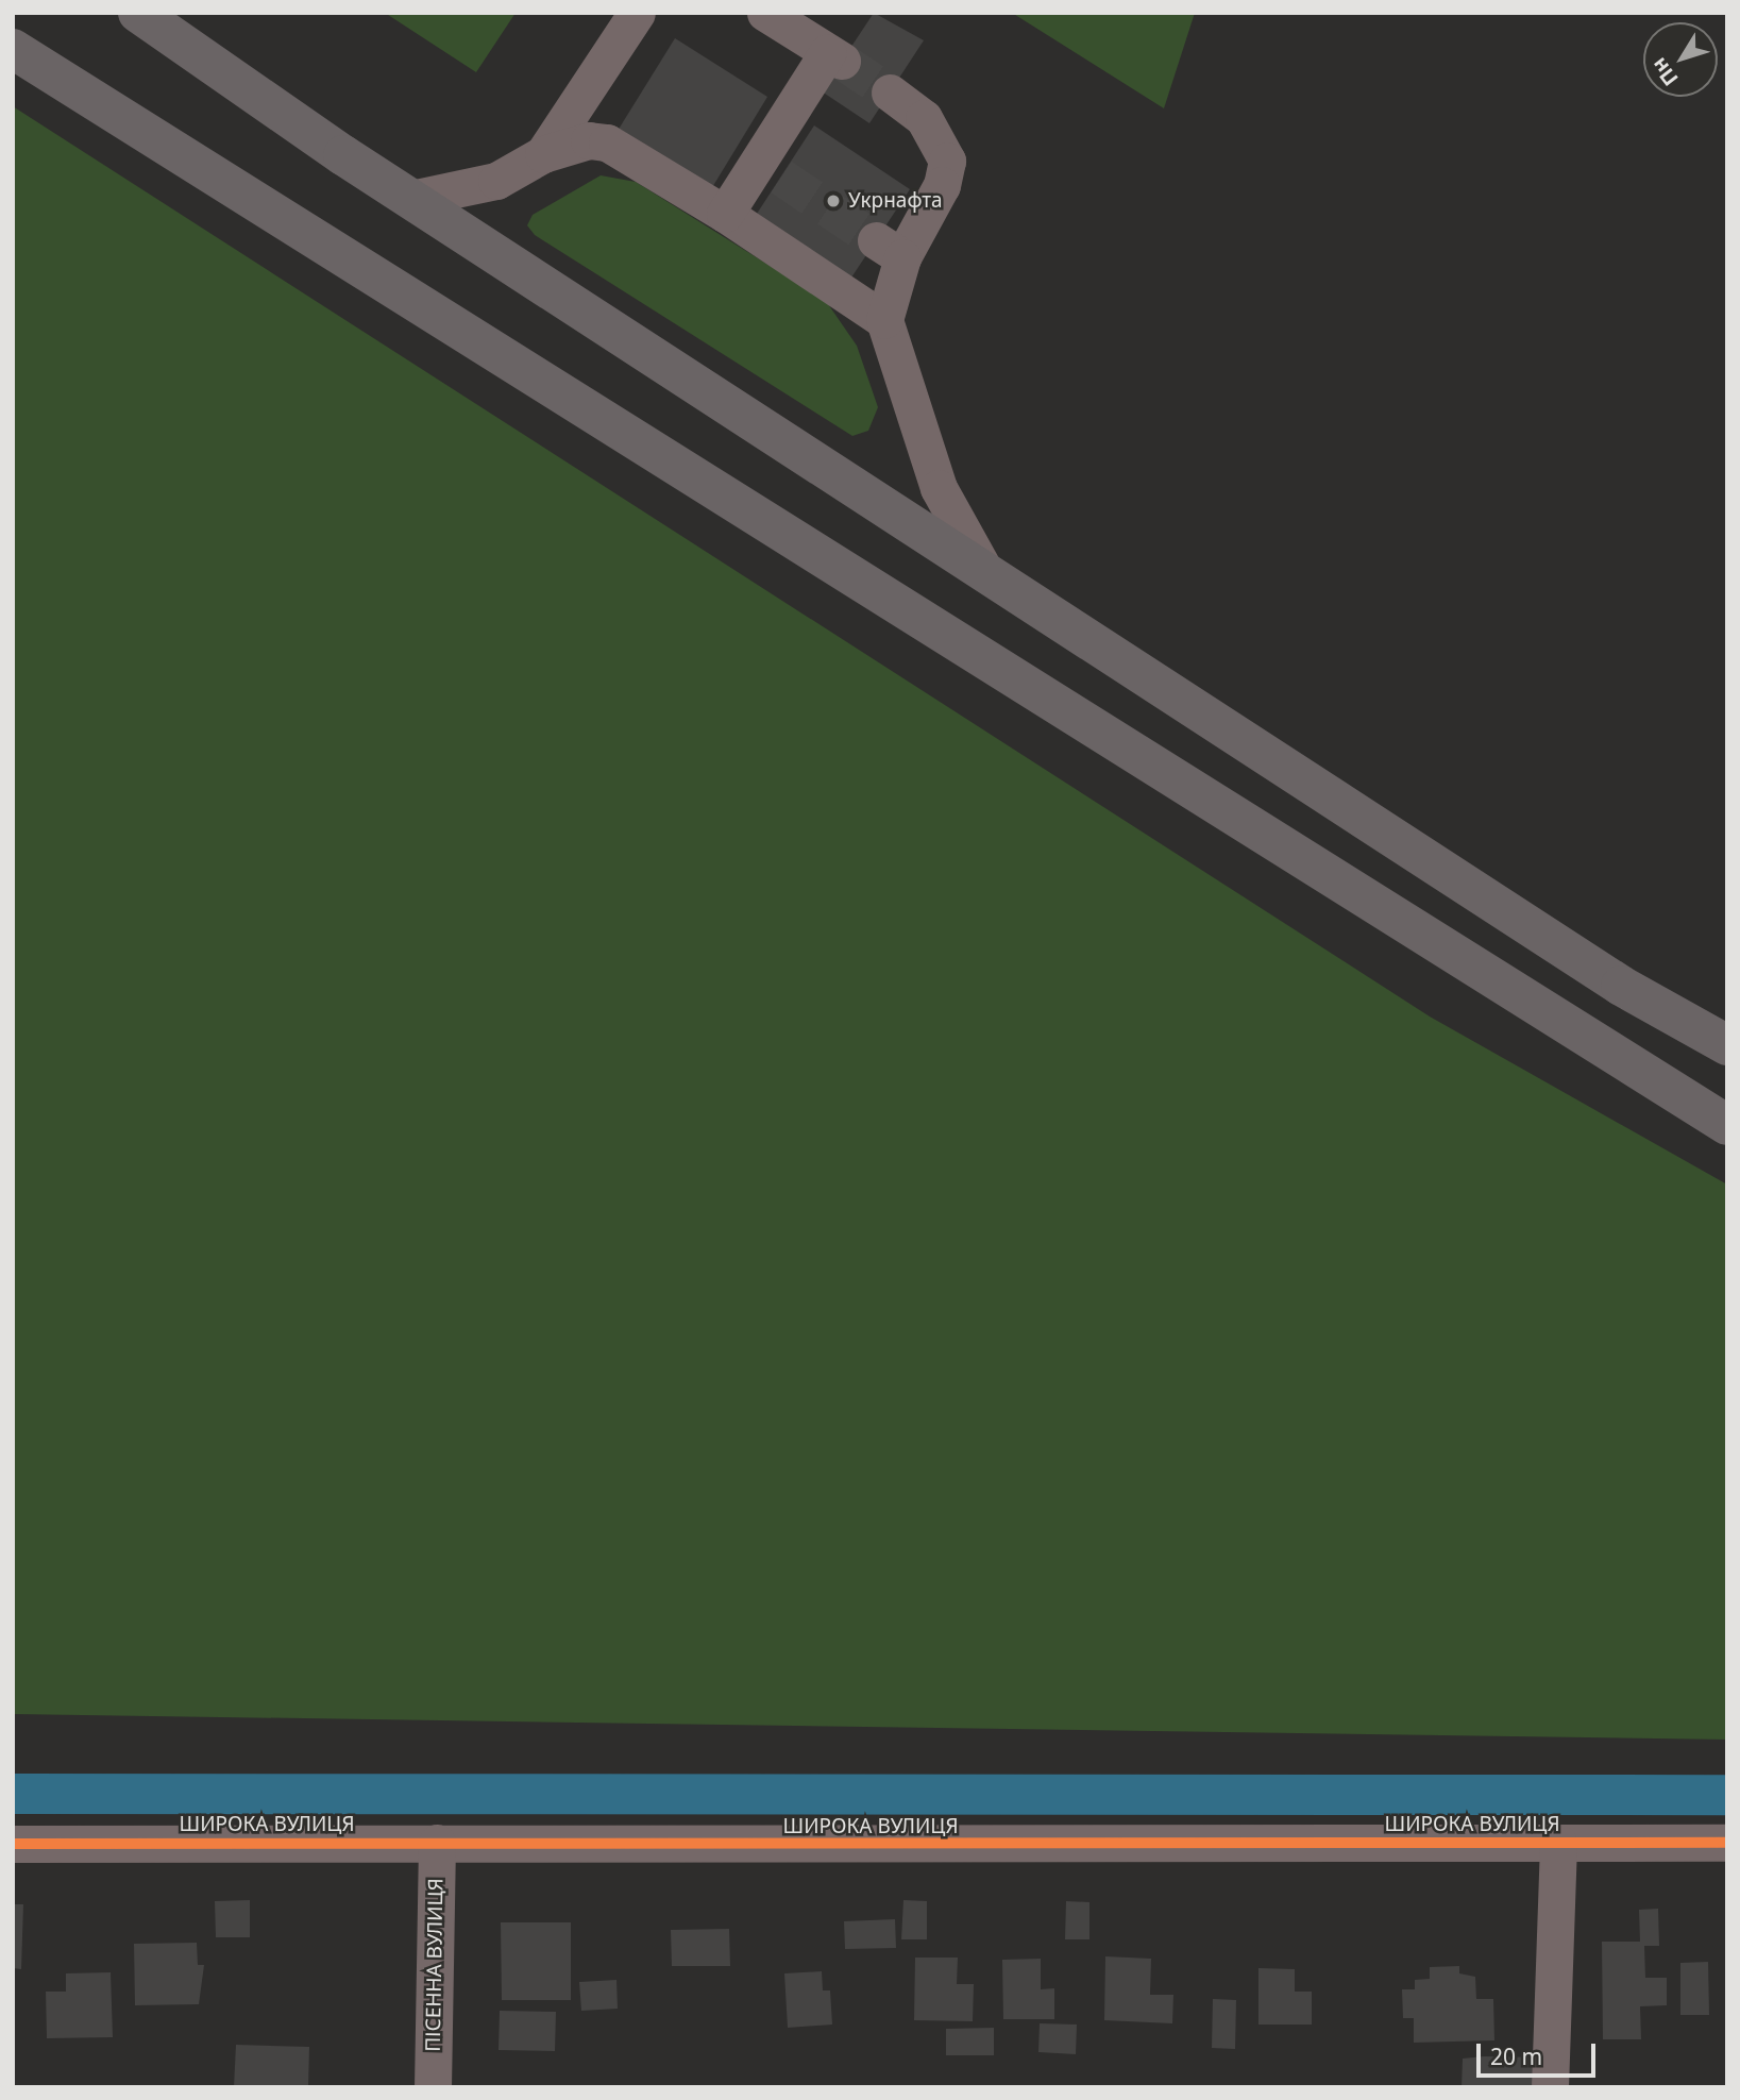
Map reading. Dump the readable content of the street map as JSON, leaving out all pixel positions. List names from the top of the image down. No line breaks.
{"streets":{"street":["ШИРОКА ВУЛИЦЯ","ПІСЕННА ВУЛИЦЯ"]},"crossings":[["ШИРОКА ВУЛИЦЯ","ПІСЕННА ВУЛИЦЯ"]],"places":["Укрнафта"],"scale_bar":"20 m","north":"bottom left"}
